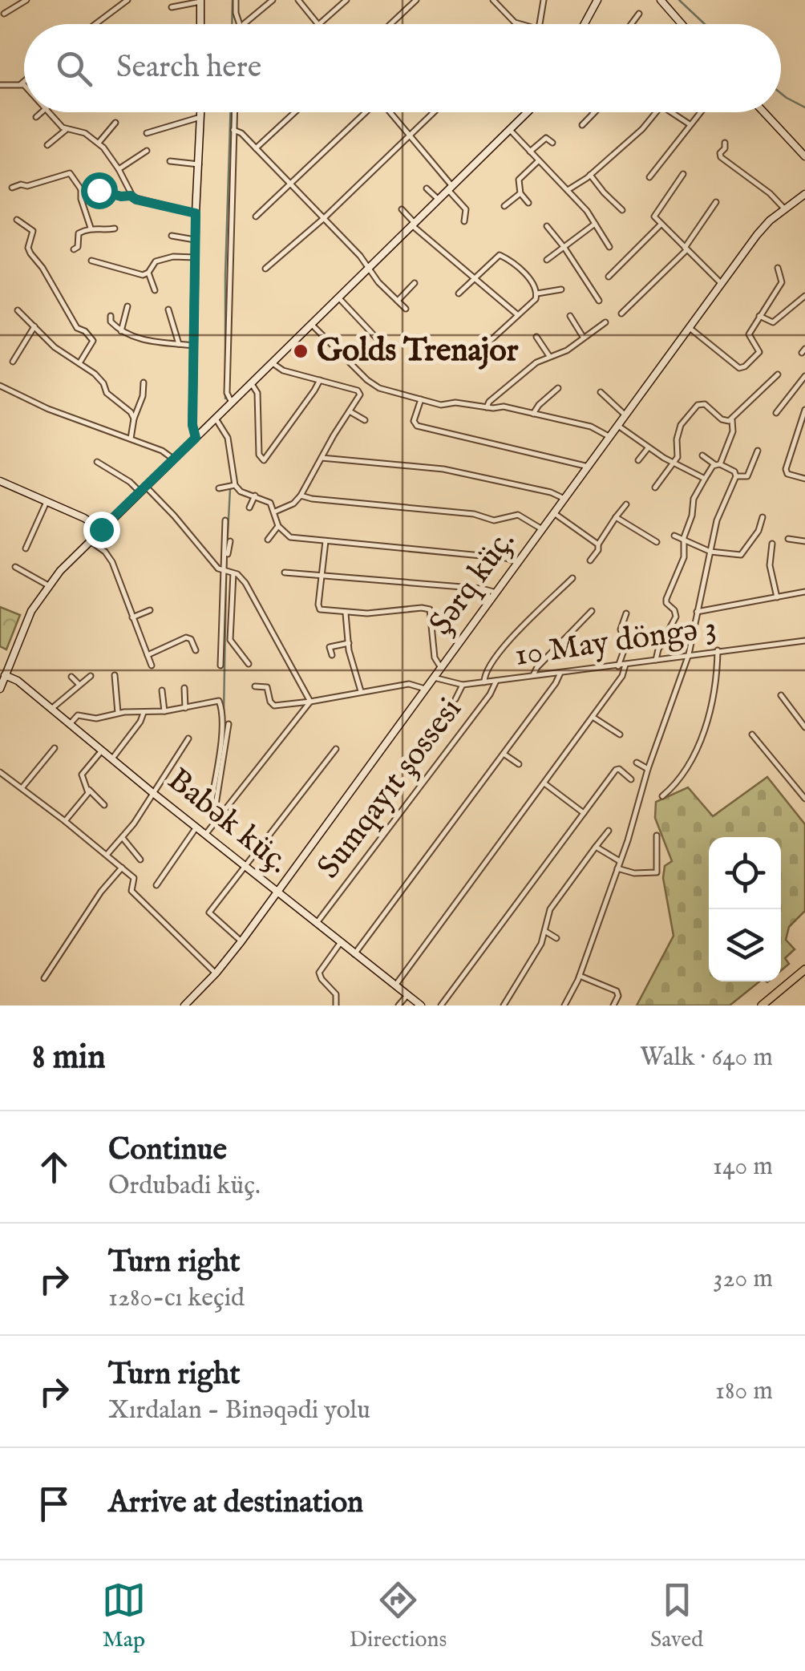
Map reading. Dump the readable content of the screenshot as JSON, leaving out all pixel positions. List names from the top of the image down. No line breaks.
{"streets":{"street":["Şərq küç.","10 May döngə 3","Sumqayıt şossesi","Babək küç."]},"crossings":[["Şərq küç.","10 May döngə 3"],["Şərq küç.","Babək küç."],["10 May döngə 3","Sumqayıt şossesi"],["Sumqayıt şossesi","Babək küç."]],"places":["Golds Trenajor"],"page":{"search":"Search here","heading":["8 min","Walk · 640 m"],"list":[["Continue","Ordubadi küç.","140 m"],["Turn right","1280-cı keçid","320 m"],["Turn right","Xırdalan - Binəqədi yolu","180 m"],"Arrive at destination"],"nav":["Map","Directions","Saved"]}}
